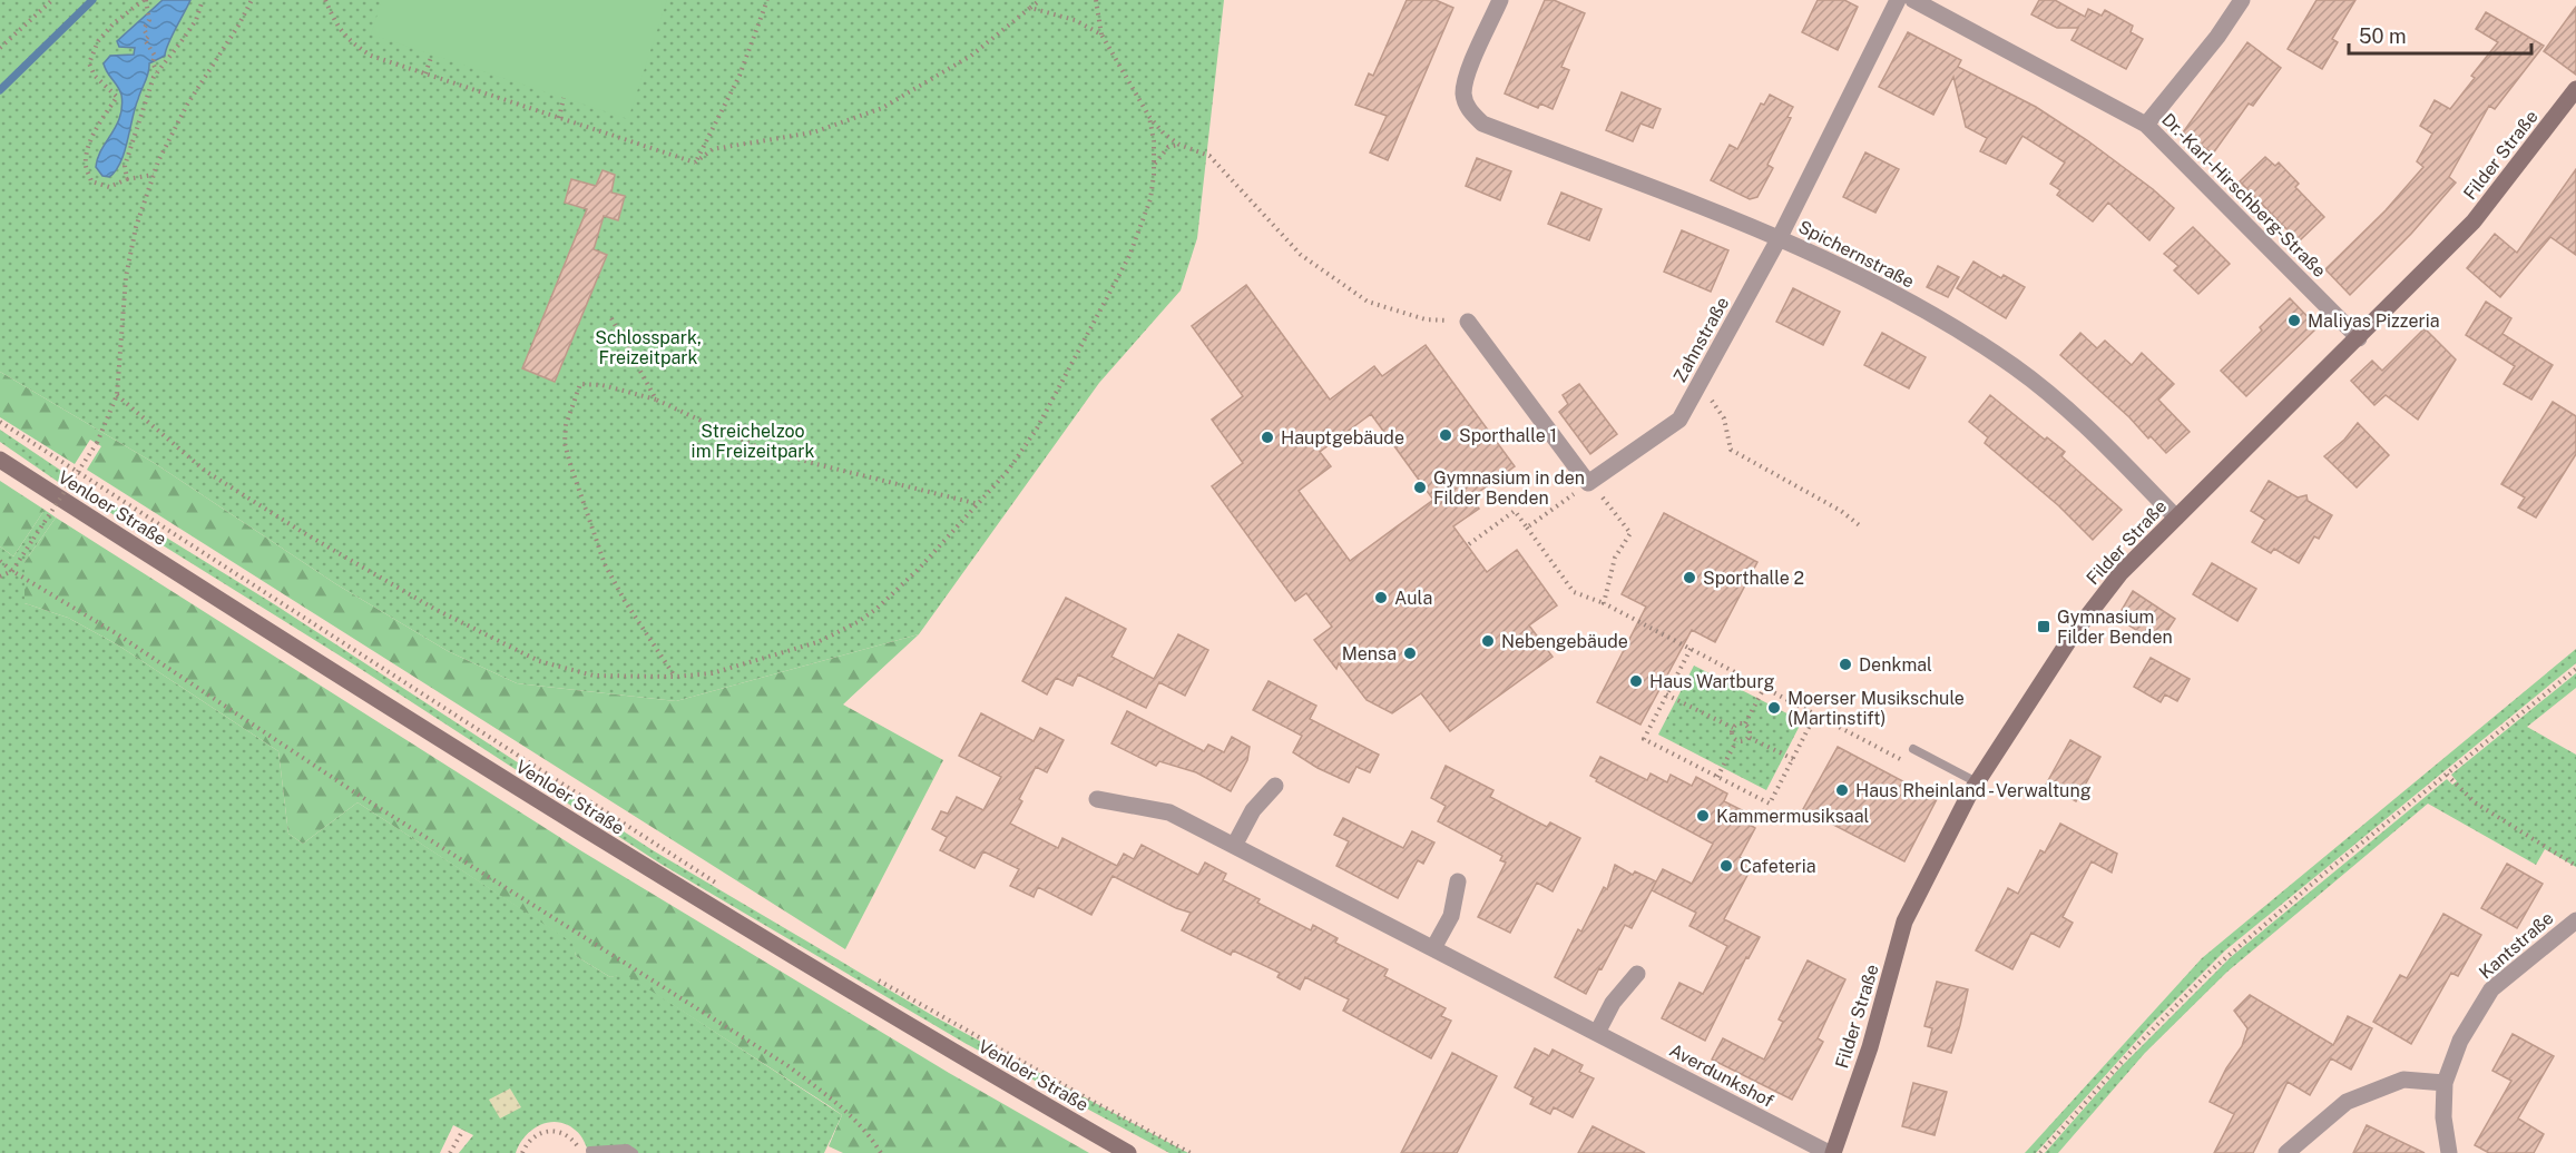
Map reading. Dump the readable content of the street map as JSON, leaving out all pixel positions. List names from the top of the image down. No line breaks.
{"streets":{"street":["Filder Straße","Dr.-Karl-Hirschberg-Straße","Spichernstraße","Zahnstraße","Venloer Straße","Kantstraße","Averdunkshof"]},"crossings":[["Filder Straße","Dr.-Karl-Hirschberg-Straße"],["Filder Straße","Spichernstraße"],["Filder Straße","Averdunkshof"],["Spichernstraße","Zahnstraße"]],"parks":["Schlosspark, Freizeitpark","Streichelzoo im Freizeitpark"],"places":{"other":["Maliyas Pizzeria","Sporthalle 1","Hauptgebäude","Gymnasium in den Filder Benden","Sporthalle 2","Aula","Nebengebäude","Mensa","Denkmal","Haus Wartburg","Moerser Musikschule (Martinstift)","Haus Rheinland - Verwaltung","Kammermusiksaal","Cafeteria"],"transit":["Gymnasium Filder Benden"]},"scale_bar":"50 m"}
